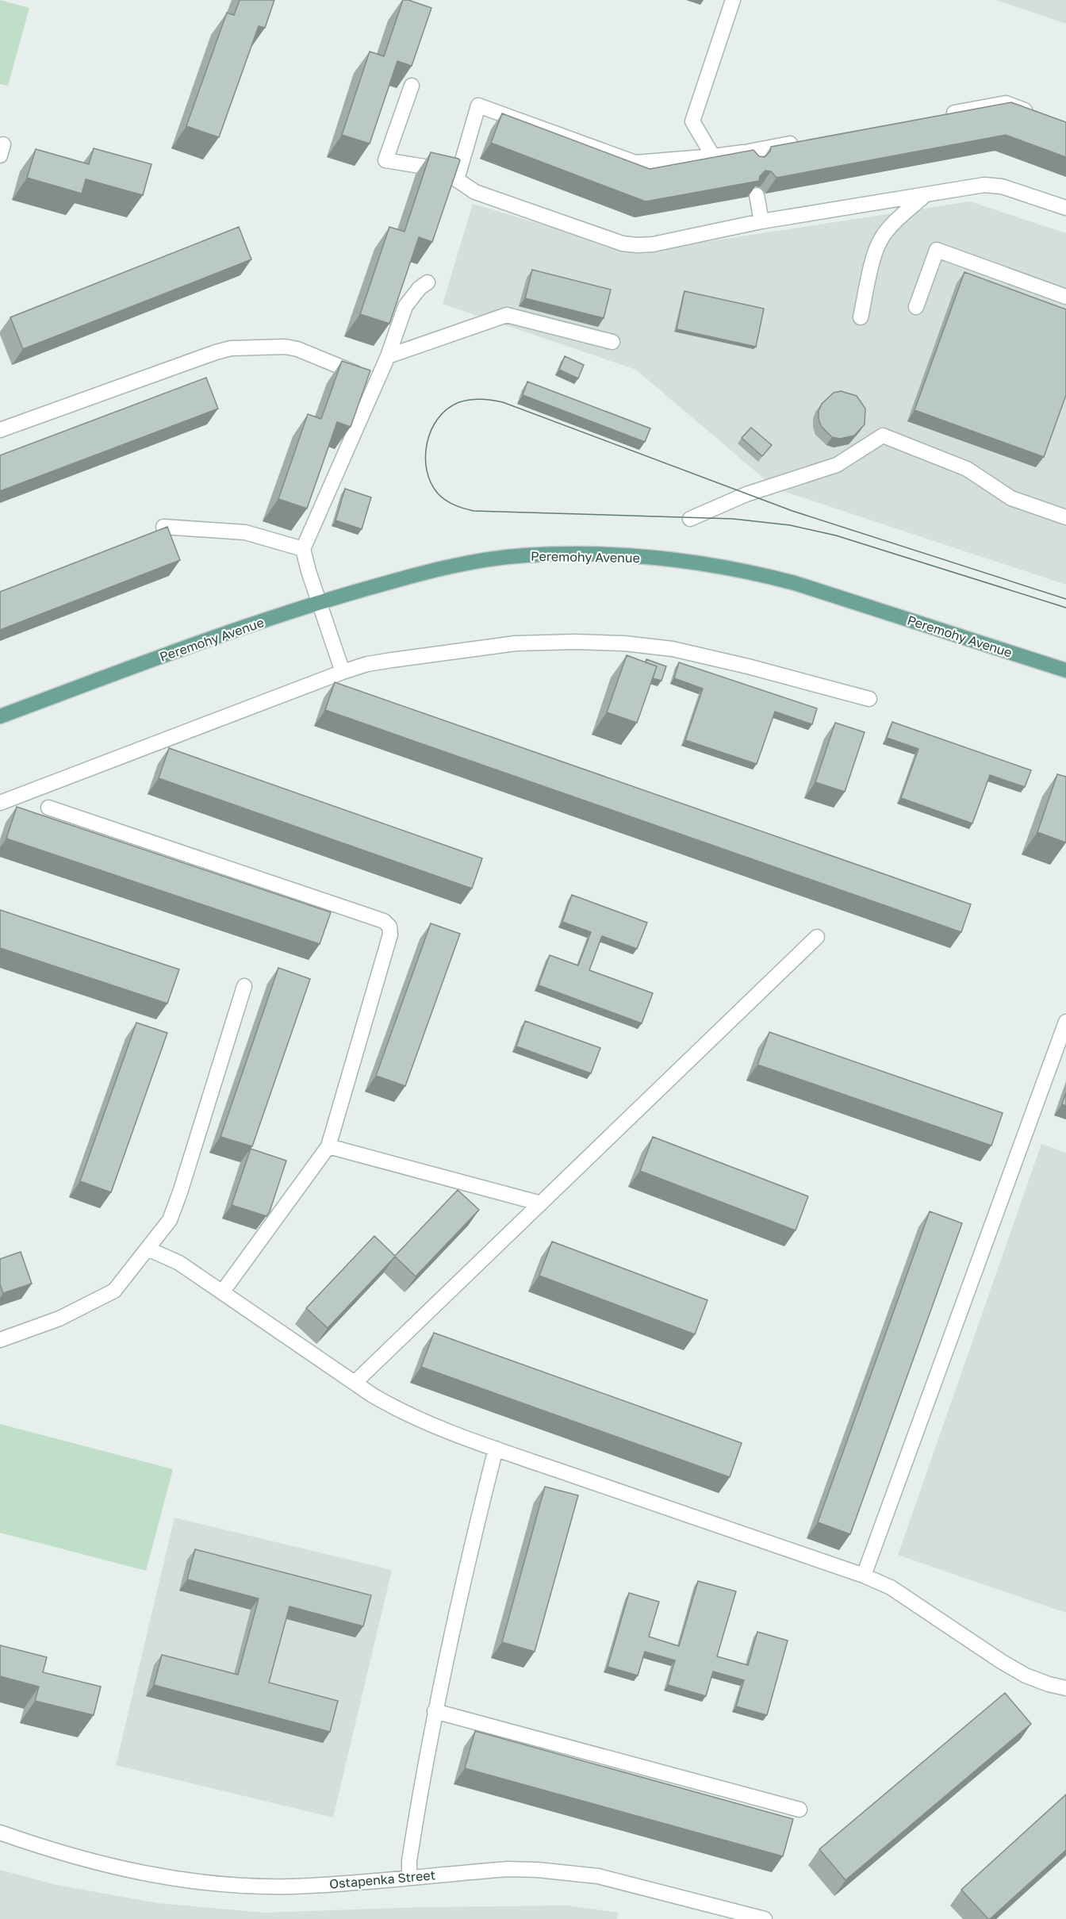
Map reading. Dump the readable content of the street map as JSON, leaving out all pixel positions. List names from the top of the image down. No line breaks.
{"streets":{"main road":["Peremohy Avenue"],"street":["Ostapenka Street"]}}
